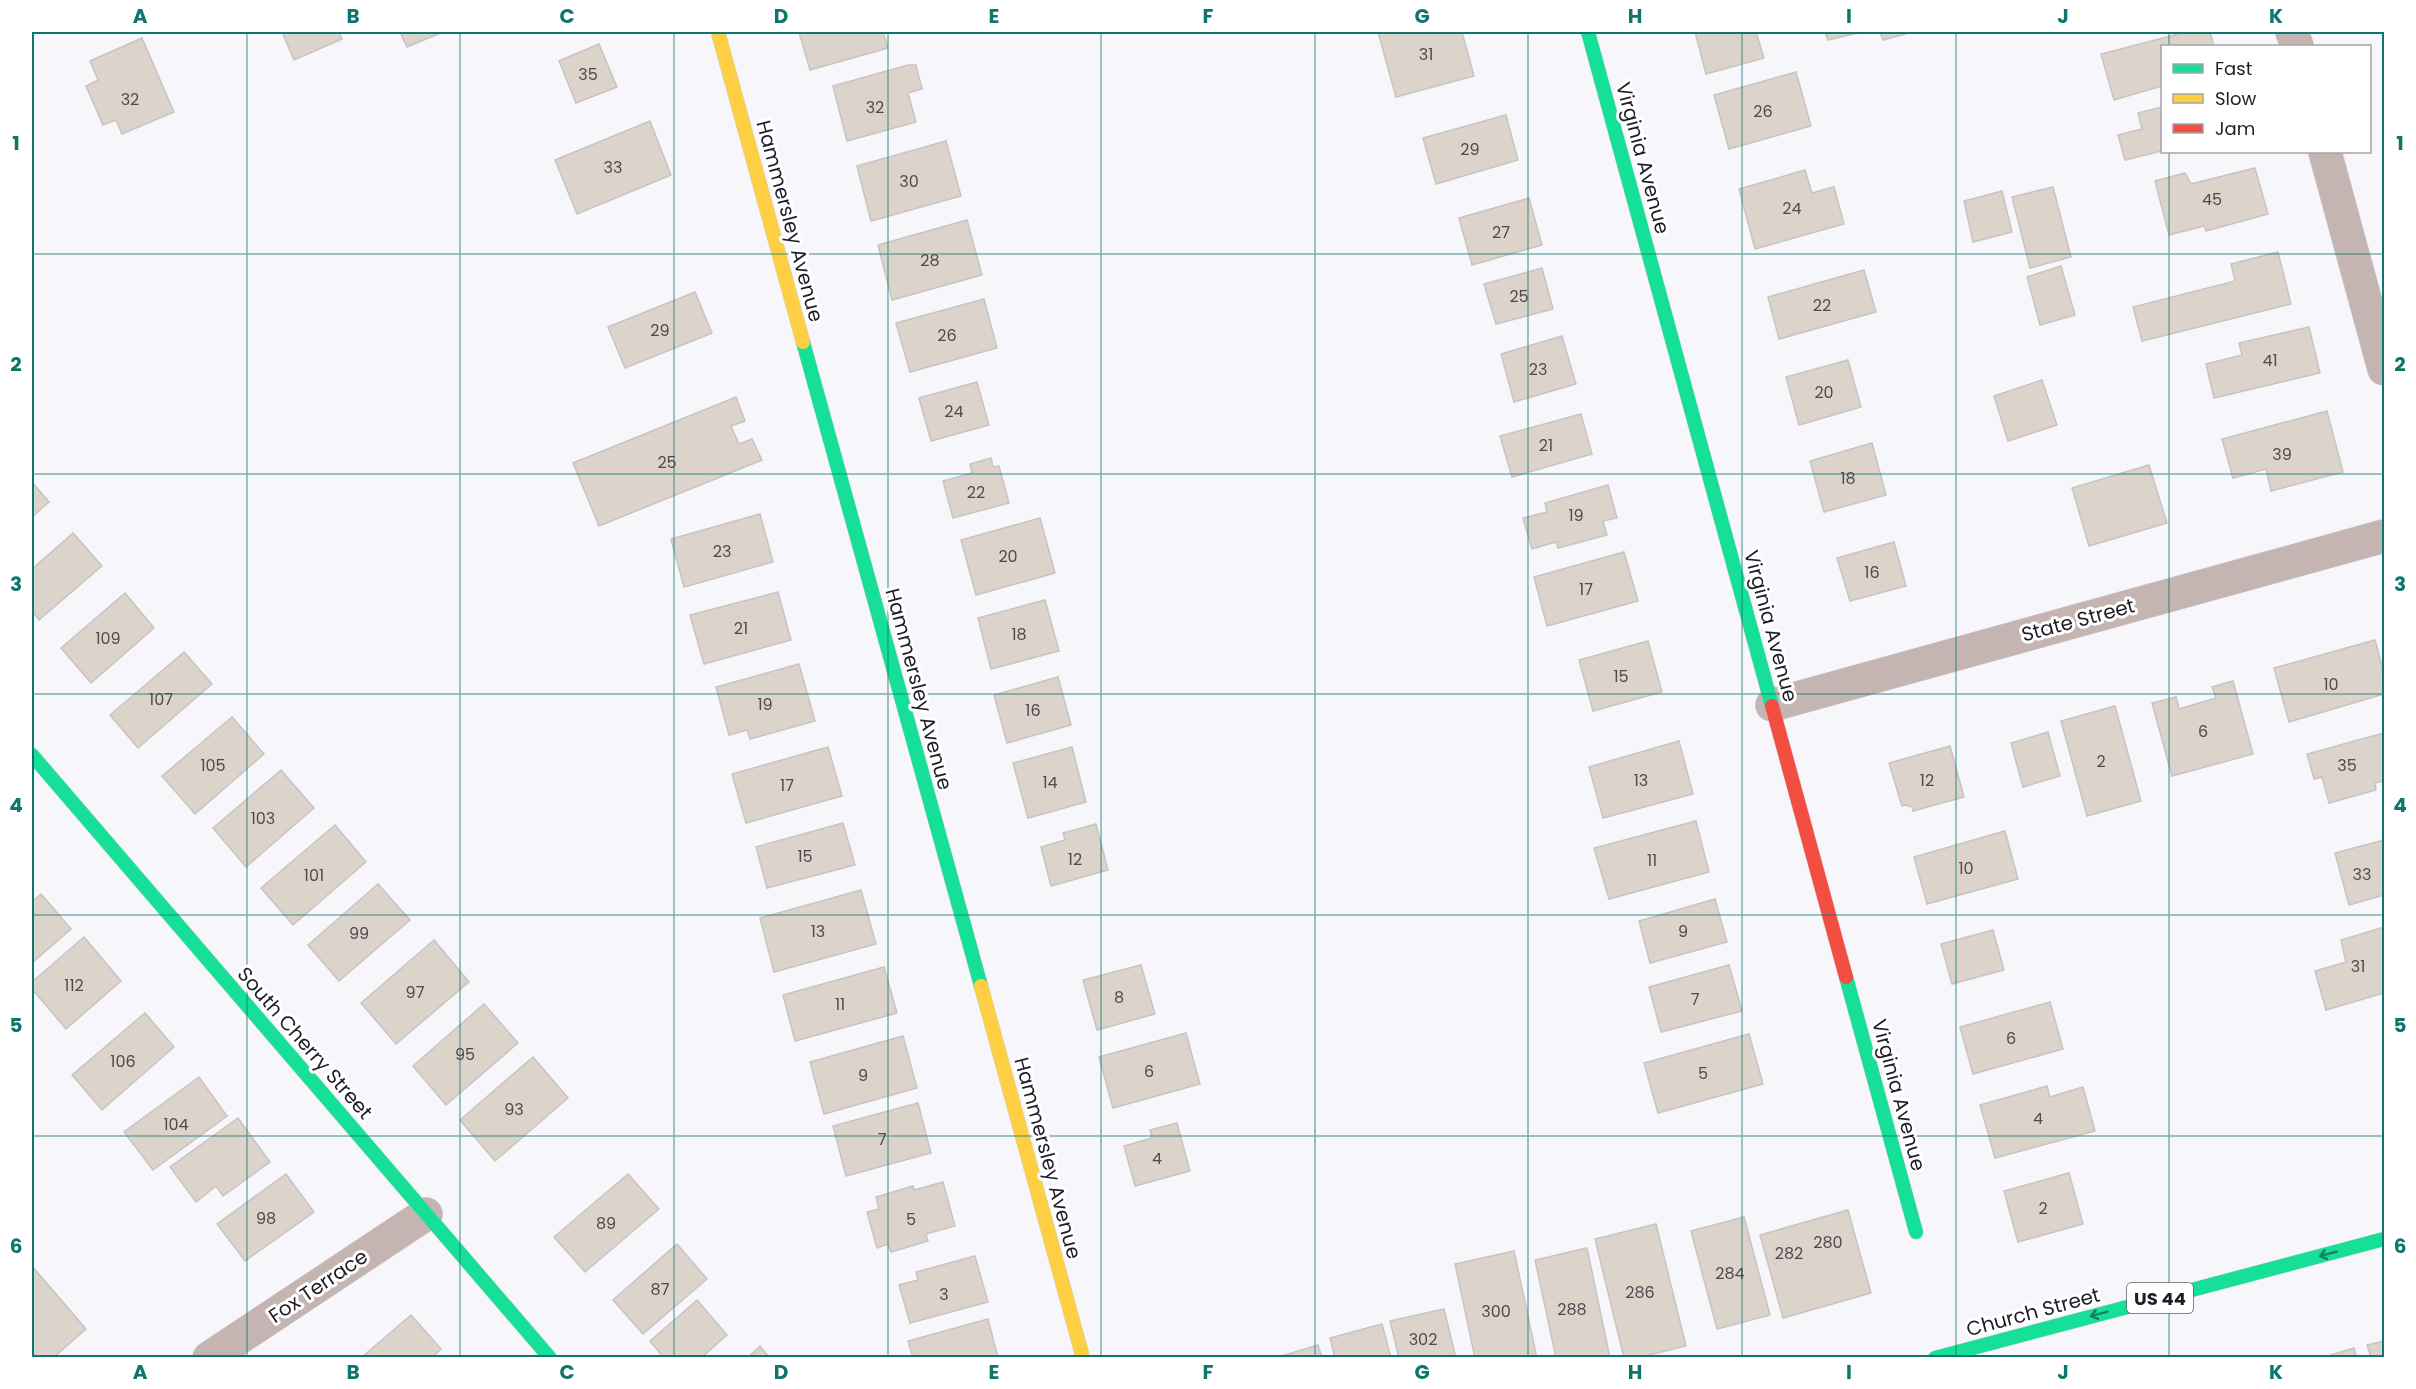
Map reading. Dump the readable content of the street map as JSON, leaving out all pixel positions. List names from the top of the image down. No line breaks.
{"streets":{"main road":["Virginia Avenue","Hammersley Avenue","South Cherry Street","US 44","Church Street"],"street":["State Street","Fox Terrace"]},"crossings":[["Virginia Avenue","State Street"],["South Cherry Street","Fox Terrace"]],"one_way":["Church Street"],"house_numbers":["31","35","32","32","26","29","33","30","45","24","27","28","25","22","29","26","41","23","20","24","21","39","25","18","22","19","23","20","16","17","21","18","109","15","10","107","19","16","6","2","105","35","13","12","14","17","103","15","12","11","10","33","101","13","9","99","31","112","97","8","7","11","6","95","106","6","5","9","93","4","104","7","4","2","98","5","89","280","282","284","87","286","3","288","300","302"],"legend":["Fast","Slow","Jam"],"grid":{"columns":["A","B","C","D","E","F","G","H","I","J","K"],"rows":["1","2","3","4","5","6"]}}
